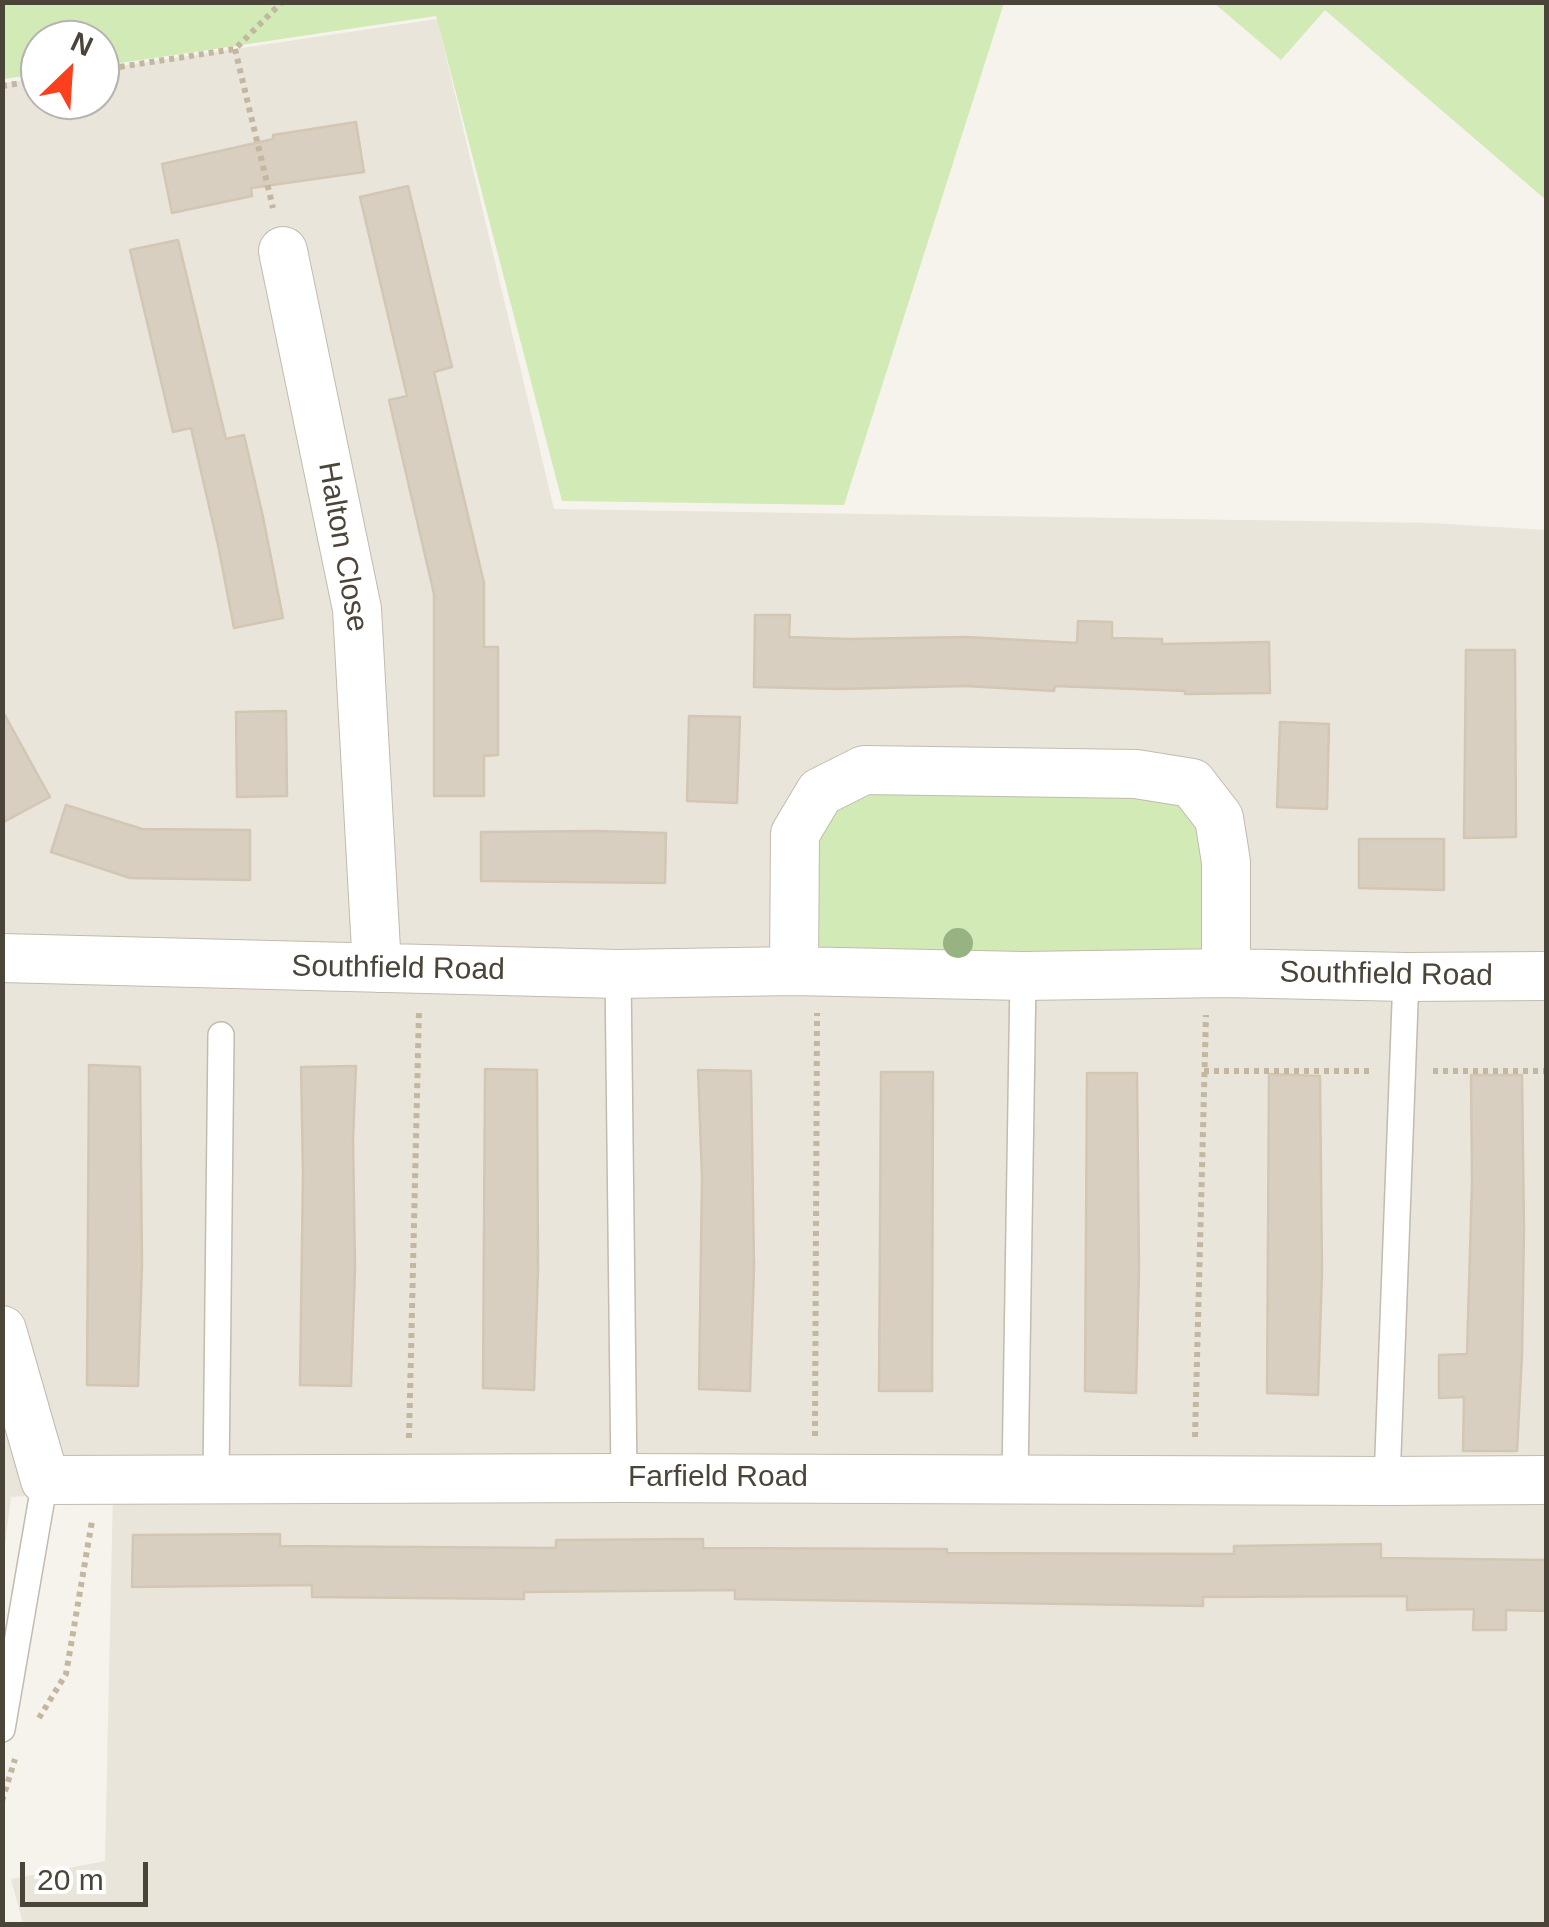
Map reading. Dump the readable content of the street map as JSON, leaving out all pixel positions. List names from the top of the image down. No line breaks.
{"streets":{"street":["Halton Close","Southfield Road","Farfield Road"]},"crossings":[["Halton Close","Southfield Road"]],"scale_bar":"20 m","north":"top right"}
